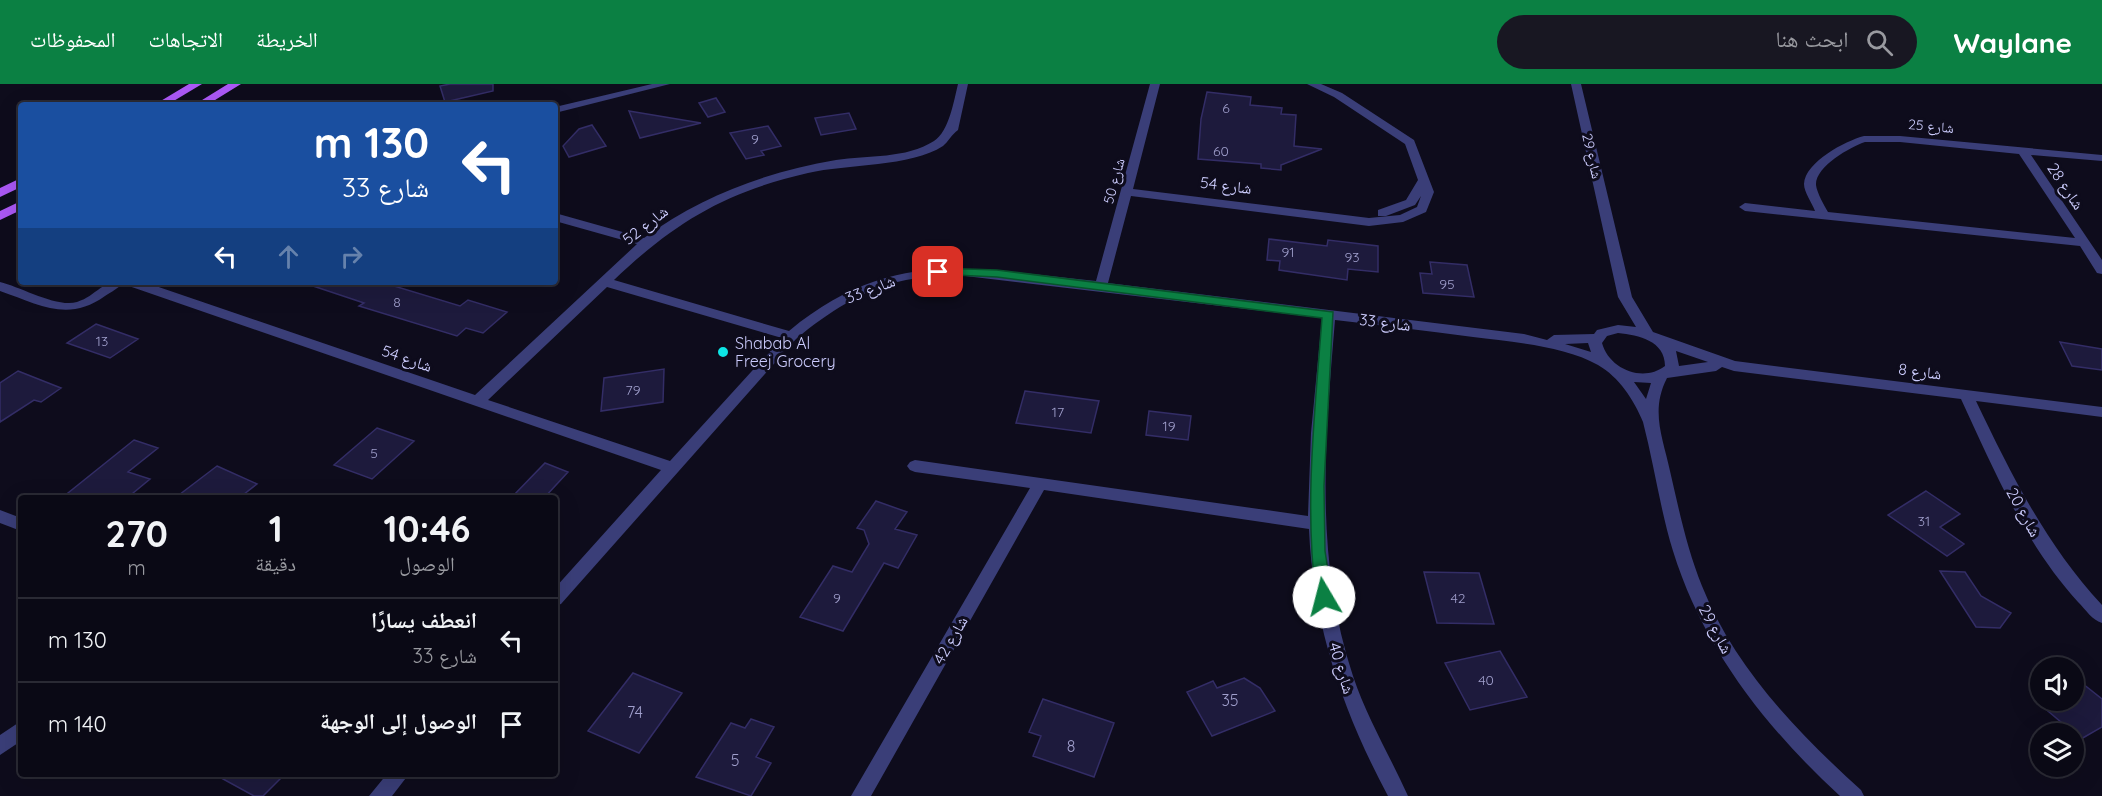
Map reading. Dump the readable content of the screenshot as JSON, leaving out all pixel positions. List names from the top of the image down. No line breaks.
{"streets":{"street":["شارع 25","شارع 29","شارع 50","شارع 54","شارع 28","شارع 52","شارع 33","شارع 8","شارع 20","شارع 42","شارع 40"]},"crossings":[["شارع 25","شارع 28"],["شارع 29","شارع 33"],["شارع 29","شارع 8"],["شارع 50","شارع 54"],["شارع 50","شارع 33"],["شارع 54","شارع 52"],["شارع 54","شارع 33"],["شارع 33","شارع 8"],["شارع 33","شارع 40"],["شارع 8","شارع 20"]],"places":["Shabab Al Freej Grocery"],"house_numbers":["6","9","60","91","93","95","8","13","79","17","19","5","31","9","42","40","35","74","8","5"],"page":{"header":"Waylane","search":"ابحث هنا","nav":["الخريطة","الاتجاهات","المحفوظات"],"turn":["130 m","شارع 33"],"eta":["10:46","الوصول","1","دقيقة","270","m"],"list":[{"name":"انعطف يسارًا","note":"شارع 33","value":"130 m"},{"name":"الوصول إلى الوجهة","value":"140 m"}]}}
